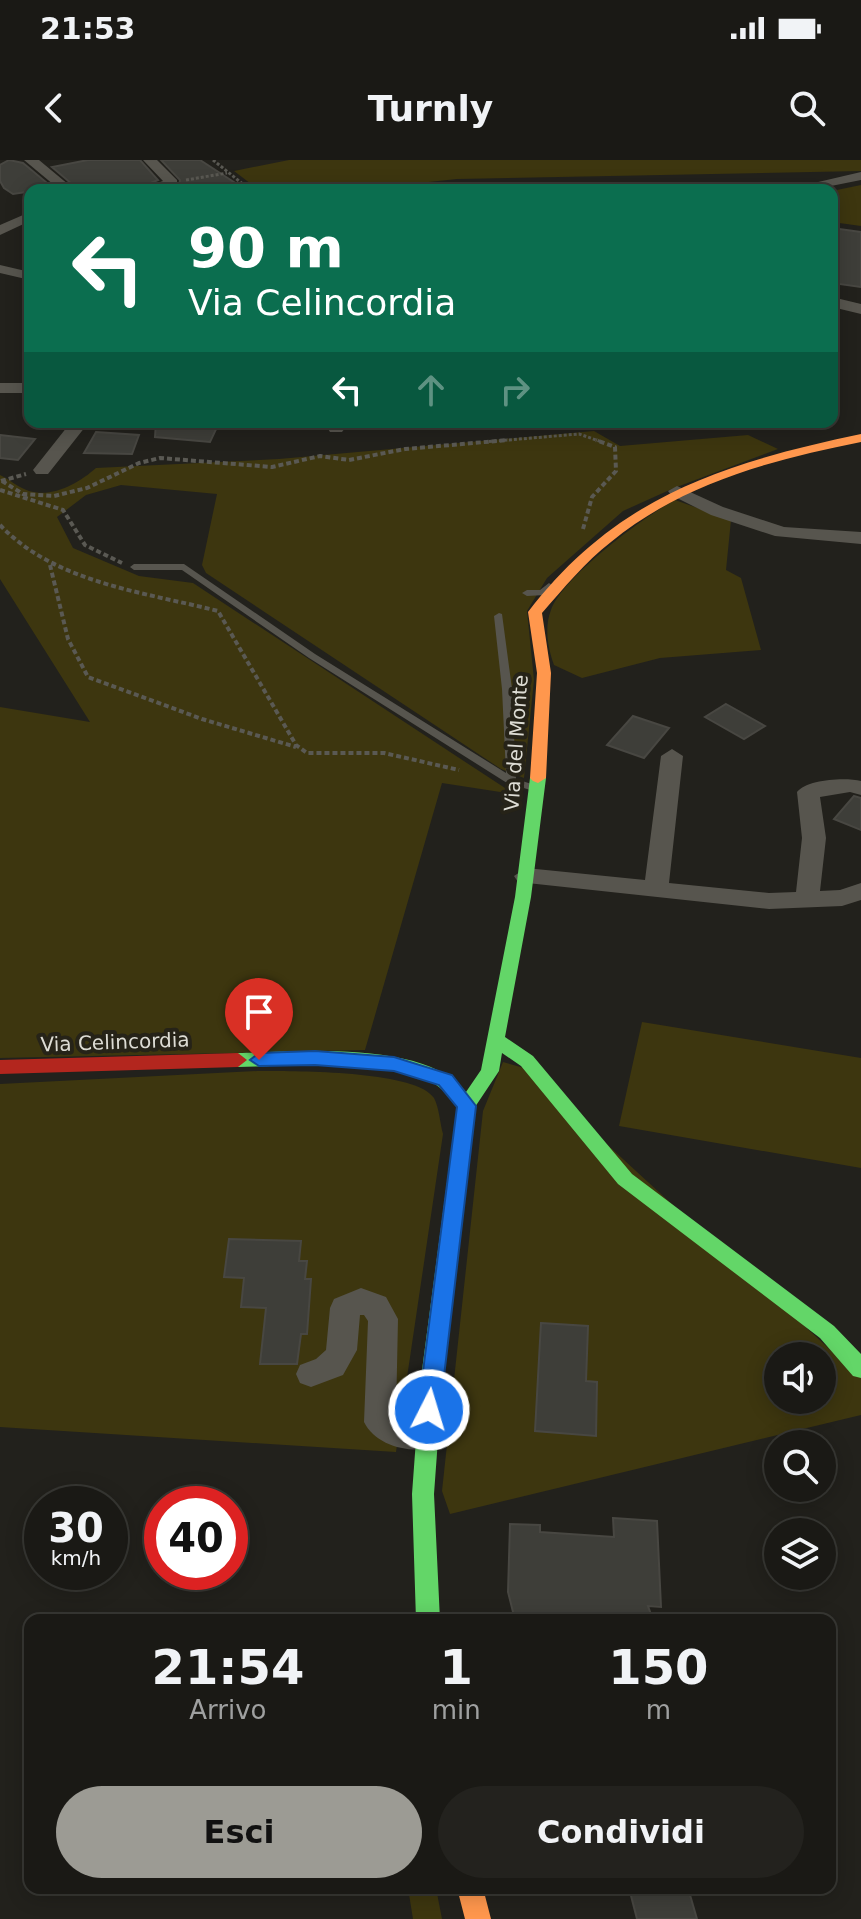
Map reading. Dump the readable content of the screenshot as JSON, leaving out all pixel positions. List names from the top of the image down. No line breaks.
{"streets":{"street":["Via del Monte","Via Celincordia"]},"crossings":[["Via del Monte","Via Celincordia"]],"page":{"status":"21:53","header":"Turnly","turn":["90 m","Via Celincordia"],"speed":"30 km/h","limit":"40","eta":["21:54","Arrivo","1","min","150","m"],"buttons":["Esci","Condividi"]}}
